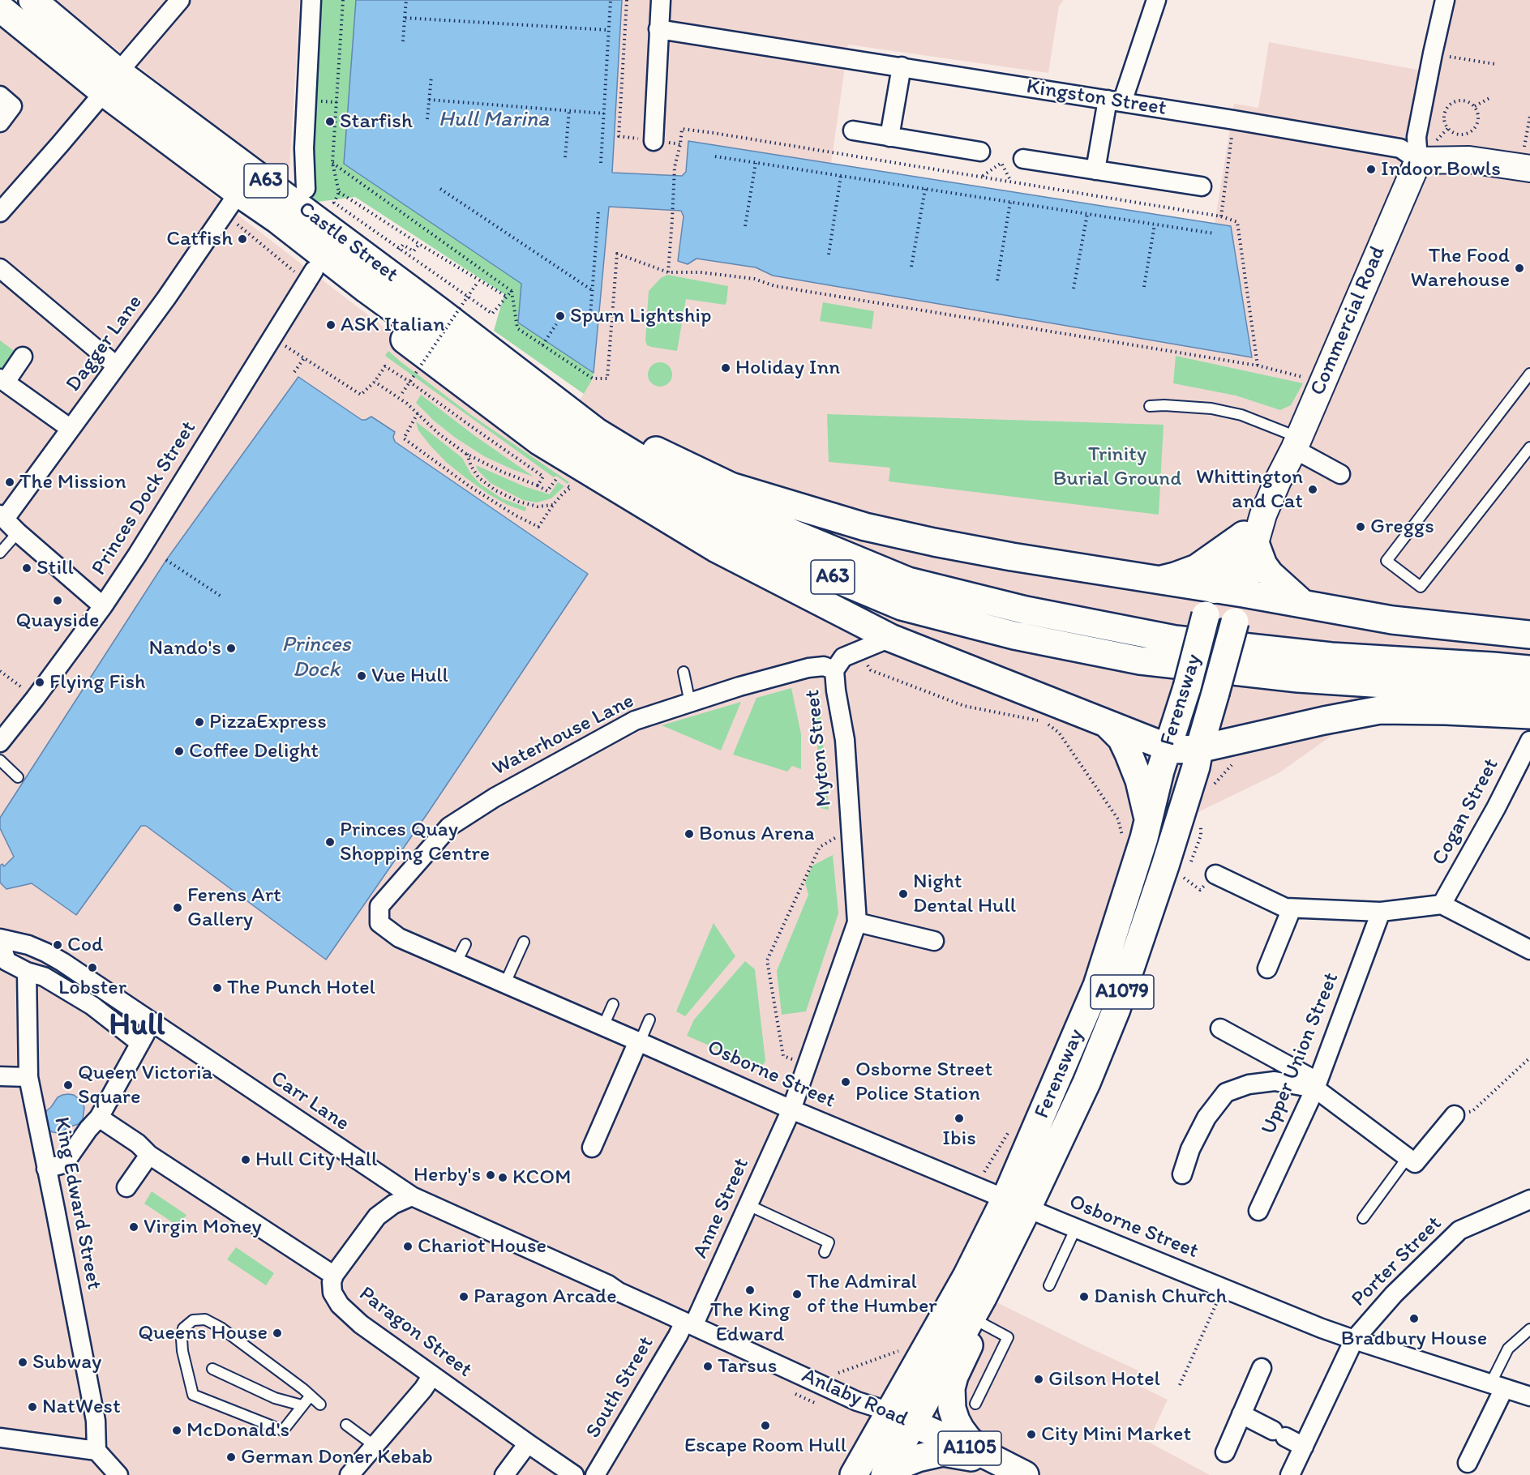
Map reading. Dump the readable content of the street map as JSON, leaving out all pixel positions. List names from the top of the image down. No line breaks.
{"streets":{"main road":["A63","Castle Street","Ferensway","A1079","Anlaby Road","A1105"],"street":["Kingston Street","Commercial Road","Dagger Lane","Princes Dock Street","Waterhouse Lane","Myton Street","Cogan Street","Upper Union Street","Osborne Street","Carr Lane","King Edward Street","Anne Street","Porter Street","Paragon Street","South Street"]},"crossings":[["Kingston Street","Commercial Road"],["A63","Castle Street"],["A63","Dagger Lane"],["A63","Princes Dock Street"],["A63","Myton Street"],["Castle Street","Dagger Lane"],["Commercial Road","Ferensway"],["Ferensway","Osborne Street"],["Ferensway","Anlaby Road"],["Waterhouse Lane","Myton Street"],["Waterhouse Lane","Osborne Street"],["Myton Street","Osborne Street"],["Myton Street","Anne Street"],["Osborne Street","Anne Street"],["Osborne Street","Porter Street"],["Carr Lane","Anne Street"],["Carr Lane","South Street"],["Carr Lane","Anlaby Road"],["Anne Street","South Street"],["Anne Street","Anlaby Road"],["South Street","Anlaby Road"]],"districts":["Hull"],"water":["Hull Marina","Princes Dock"],"parks":["Trinity Burial Ground"],"places":["Starfish","Indoor Bowls","Catfish","The Food Warehouse","Spurn Lightship","ASK Italian","Holiday Inn","The Mission","Whittington and Cat","Greggs","Still","Quayside","Nando's","Vue Hull","Flying Fish","PizzaExpress","Coffee Delight","Bonus Arena","Princes Quay Shopping Centre","Night Dental Hull","Ferens Art Gallery","Cod","Lobster","The Punch Hotel","Osborne Street Police Station","Queen Victoria Square","Ibis","Hull City Hall","Herby's","KCOM","Virgin Money","Chariot House","The King Edward","The Admiral of the Humber","Paragon Arcade","Danish Church","Bradbury House","Queens House","Subway","Tarsus","Gilson Hotel","NatWest","Escape Room Hull","McDonald's","City Mini Market","German Doner Kebab"]}
